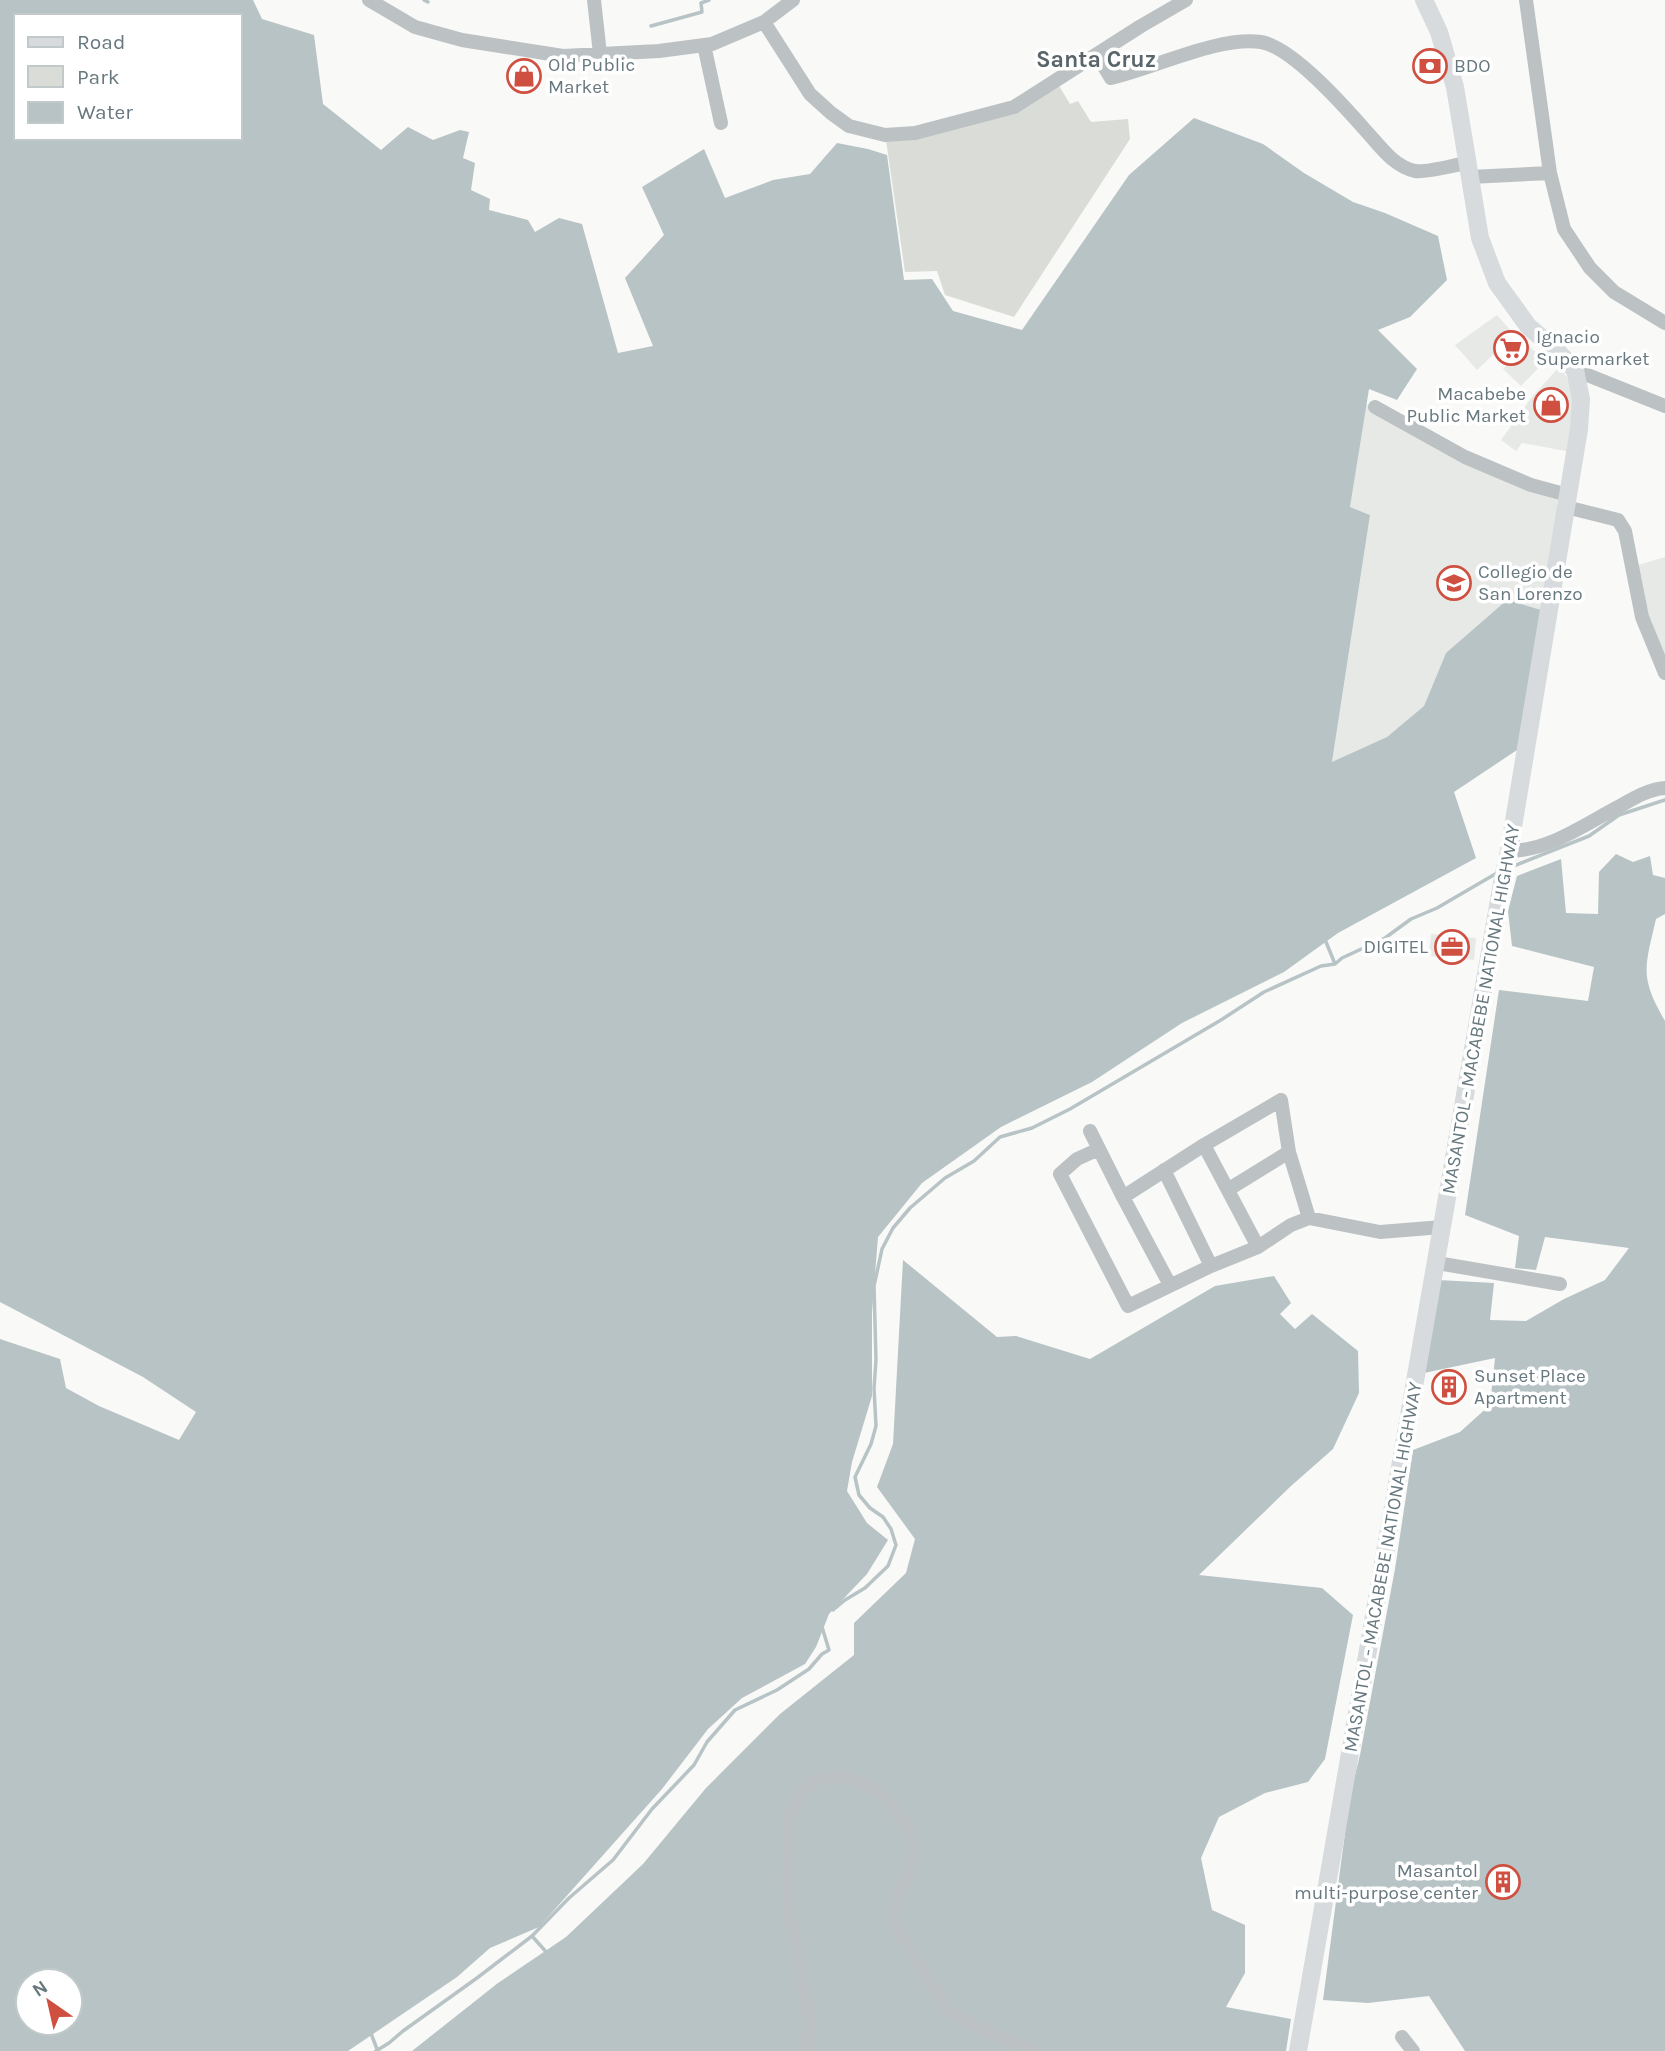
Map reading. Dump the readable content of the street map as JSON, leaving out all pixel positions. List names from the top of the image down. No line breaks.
{"streets":{"main road":["MASANTOL - MACABEBE NATIONAL HIGHWAY"]},"districts":["Santa Cruz"],"places":{"bank":["BDO"],"shop":["Old Public Market","Macabebe Public Market"],"supermarket":["Ignacio Supermarket"],"school or university":["Collegio de San Lorenzo"],"office":["DIGITEL"],"building":["Sunset Place Apartment","Masantol multi-purpose center"]},"legend":["Road","Park","Water"],"north":"top left"}
